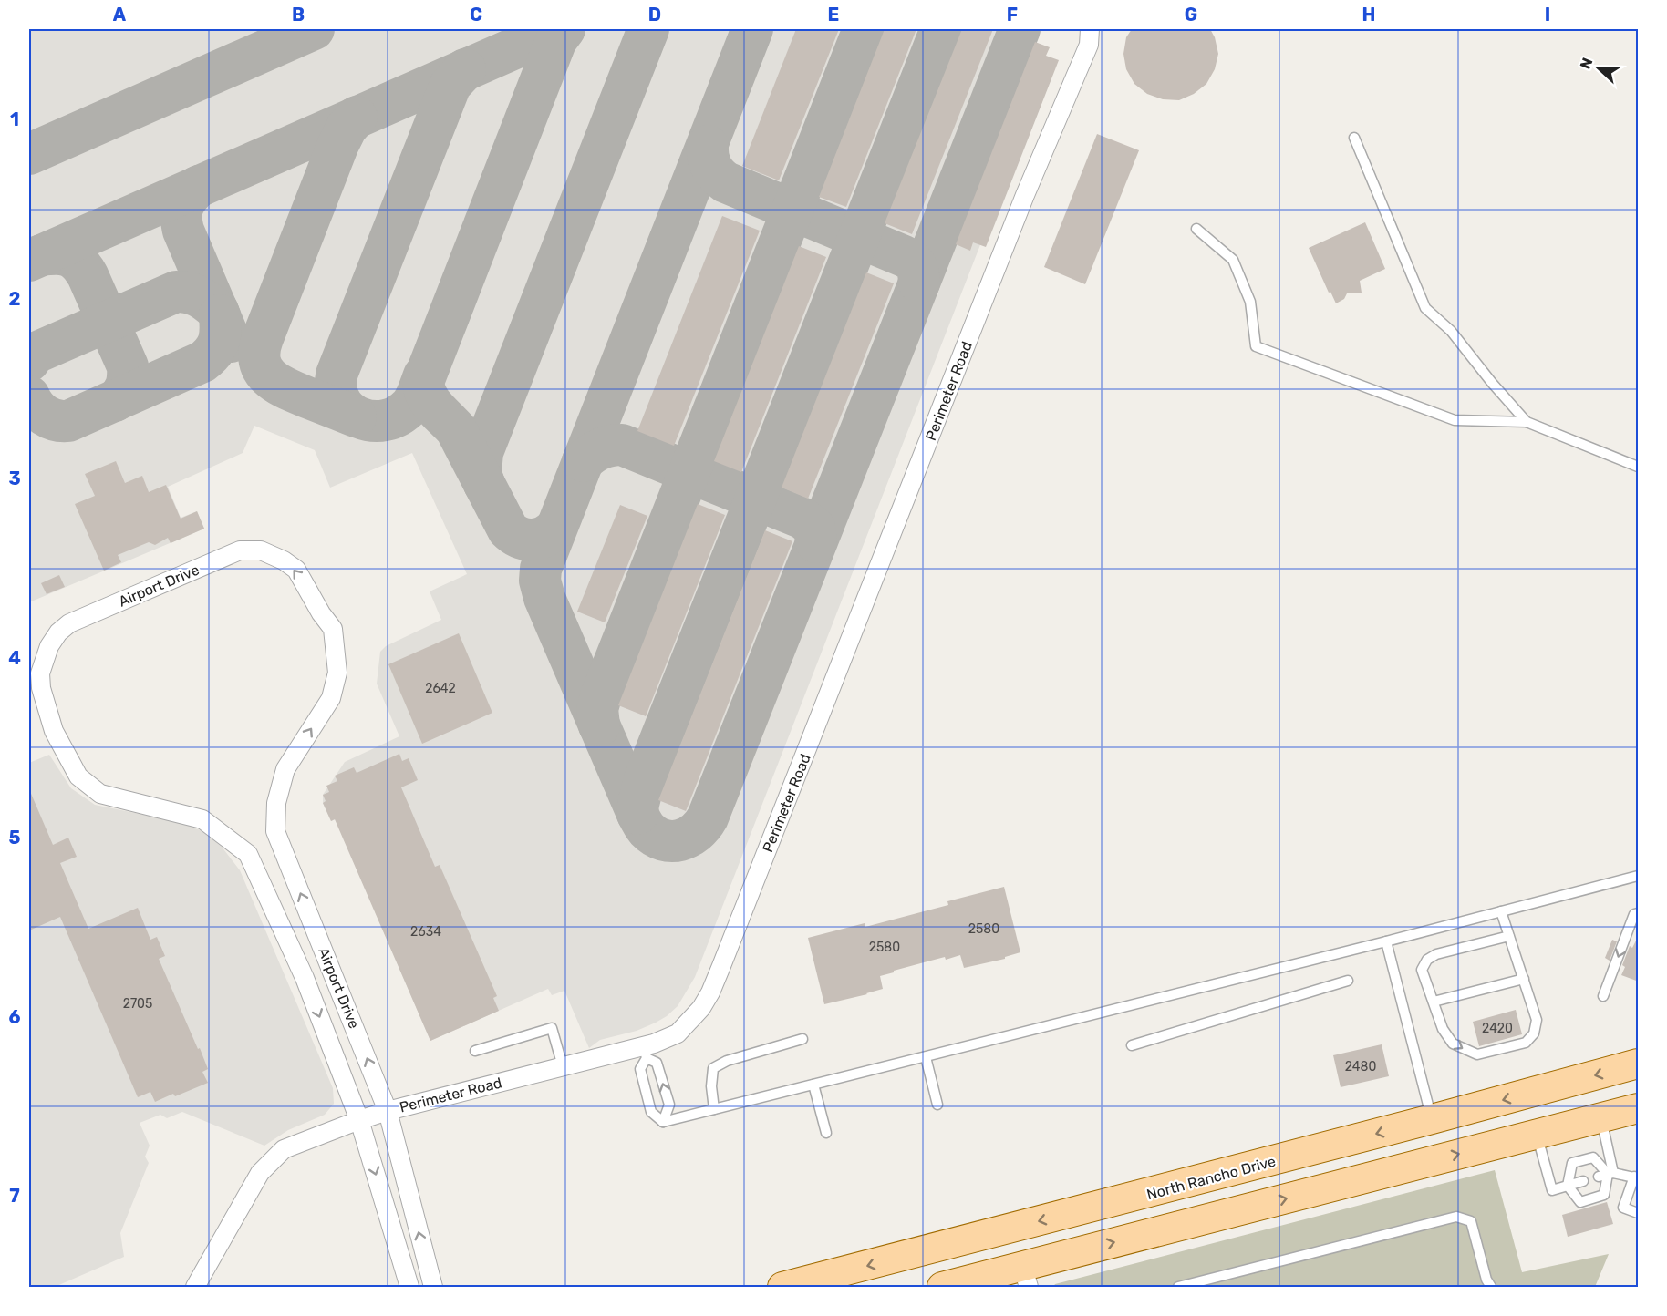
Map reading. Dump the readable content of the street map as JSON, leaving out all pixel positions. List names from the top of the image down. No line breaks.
{"streets":{"main road":["North Rancho Drive"],"street":["Perimeter Road","Airport Drive"]},"crossings":[["Perimeter Road","Airport Drive"]],"house_numbers":["2642","2580","2634","2580","2705","2420","2480"],"north":"left","grid":{"columns":["A","B","C","D","E","F","G","H","I"],"rows":["1","2","3","4","5","6","7"]}}
